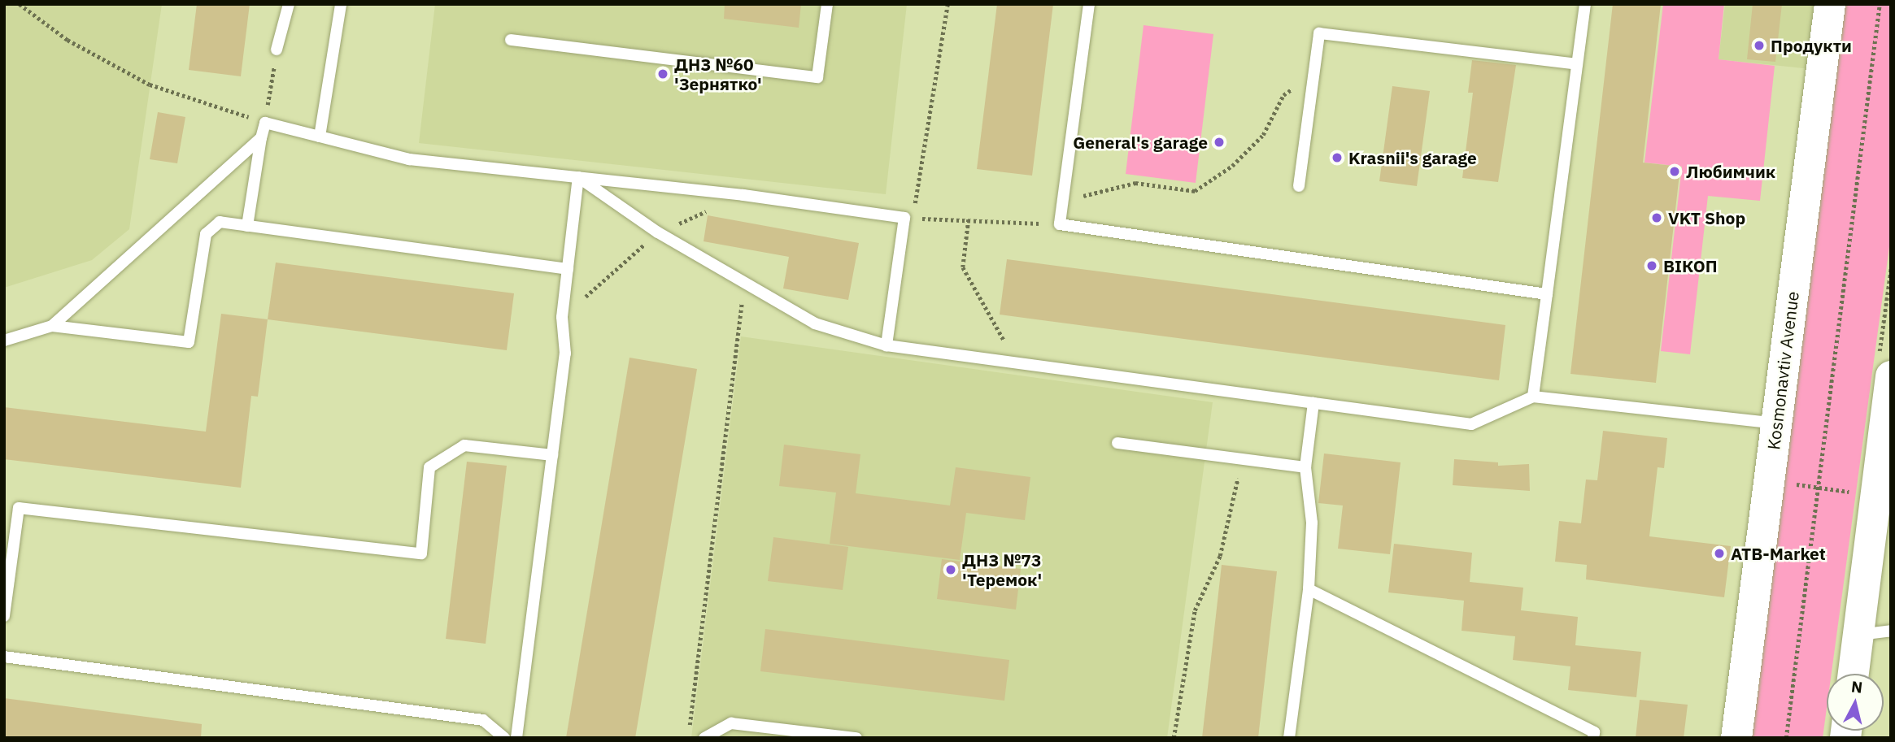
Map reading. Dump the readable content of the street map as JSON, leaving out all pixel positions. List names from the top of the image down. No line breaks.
{"streets":{"street":["Kosmonavtiv Avenue"]},"places":["Продукти","ДНЗ №60 'Зернятко'","General's garage","Krasnii's garage","Любимчик","VKT Shop","ВІКОП","ATB-Market","ДНЗ №73 'Теремок'"],"north":"top"}
